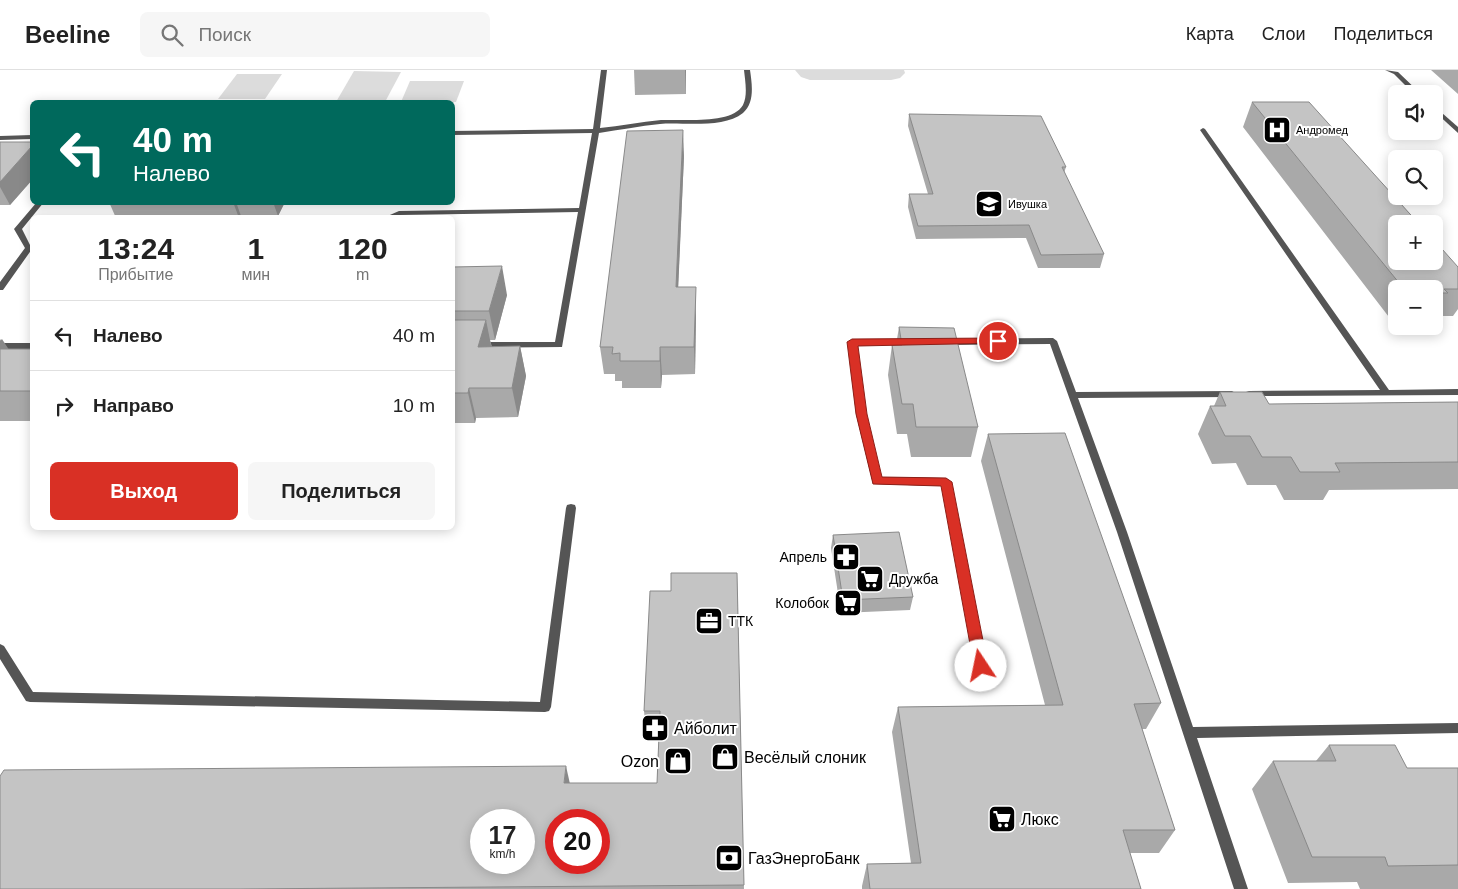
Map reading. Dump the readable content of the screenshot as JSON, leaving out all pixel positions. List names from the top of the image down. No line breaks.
{"places":{"hospital":["Андромед"],"school or university":["Ивушка"],"pharmacy":["Апрель","Айболит"],"supermarket":["Дружба","Колобок","Люкс"],"office":["ТТК"],"shop":["Весёлый слоник","Ozon"],"bank":["ГазЭнергоБанк"]},"page":{"header":"Beeline","search":"Поиск","nav":["Карта","Слои","Поделиться"],"map_buttons":["+","−"],"turn":["40 m","Налево"],"eta":["13:24","Прибытие","1","мин","120","m"],"list":[{"name":"Налево","value":"40 m"},{"name":"Направо","value":"10 m"}],"buttons":["Выход","Поделиться"],"speed":"17 km/h","limit":"20"}}
